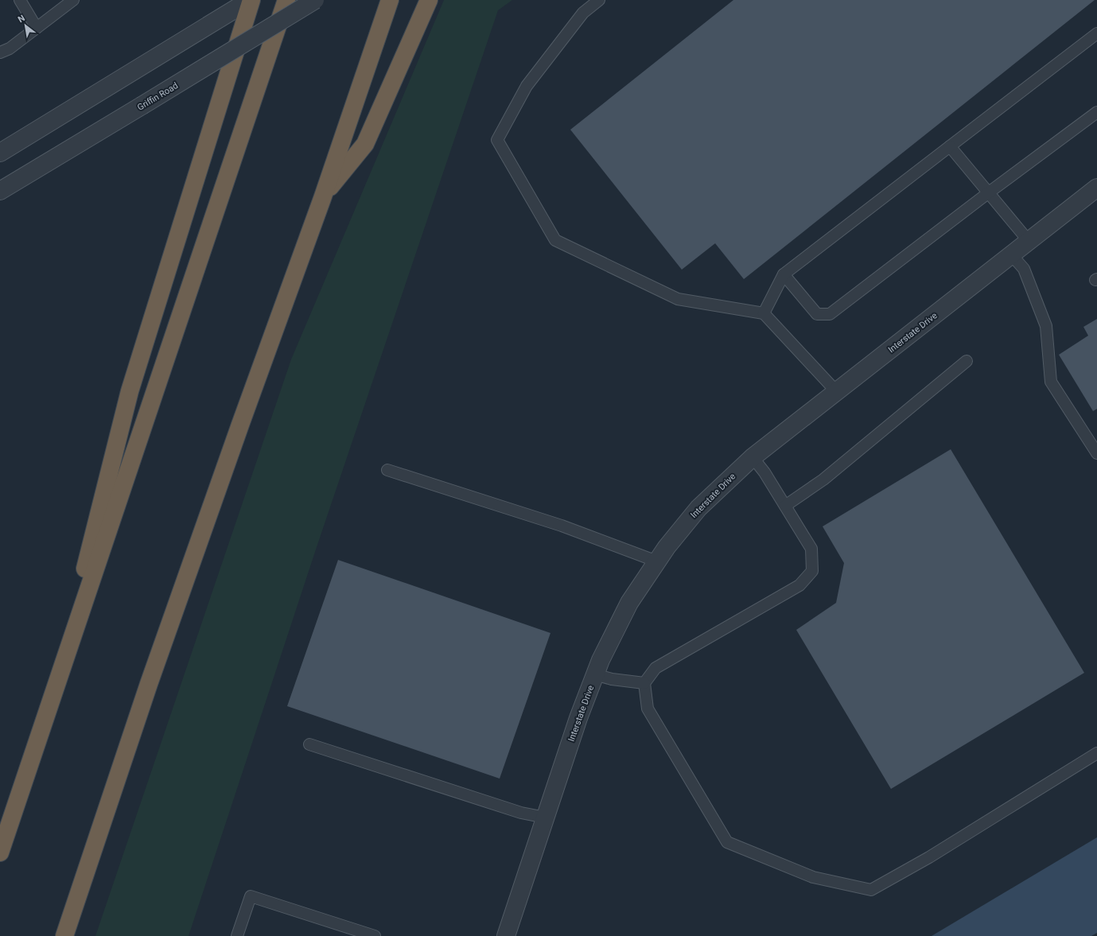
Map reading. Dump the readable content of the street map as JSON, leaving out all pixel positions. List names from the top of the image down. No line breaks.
{"streets":{"street":["Griffin Road","Interstate Drive"]},"north":"top left"}
